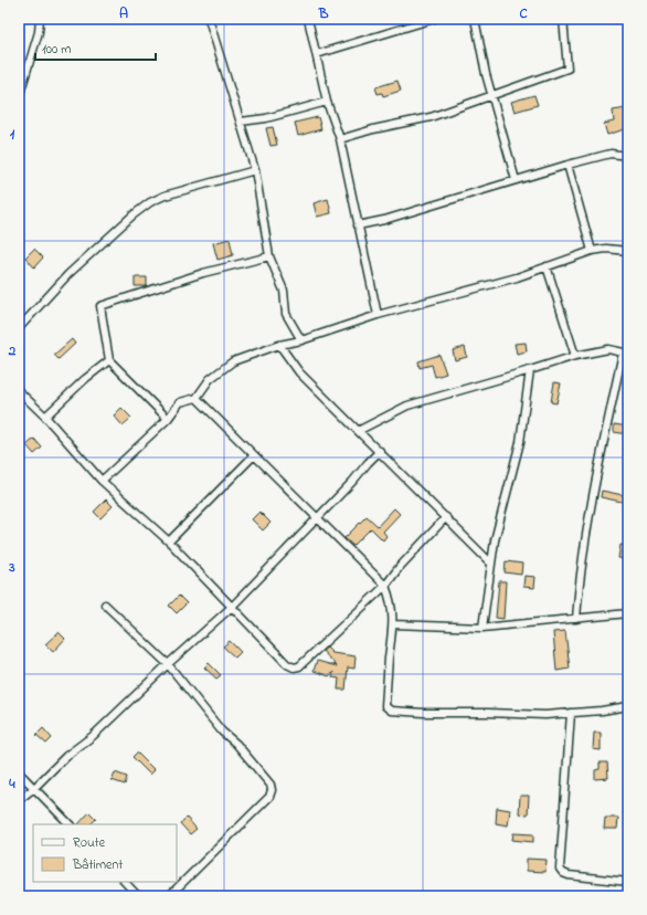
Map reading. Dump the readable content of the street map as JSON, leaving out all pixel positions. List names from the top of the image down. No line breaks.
{"legend":["Route","Bâtiment"],"scale_bar":"100 m","grid":{"columns":["A","B","C"],"rows":["1","2","3","4"]}}
